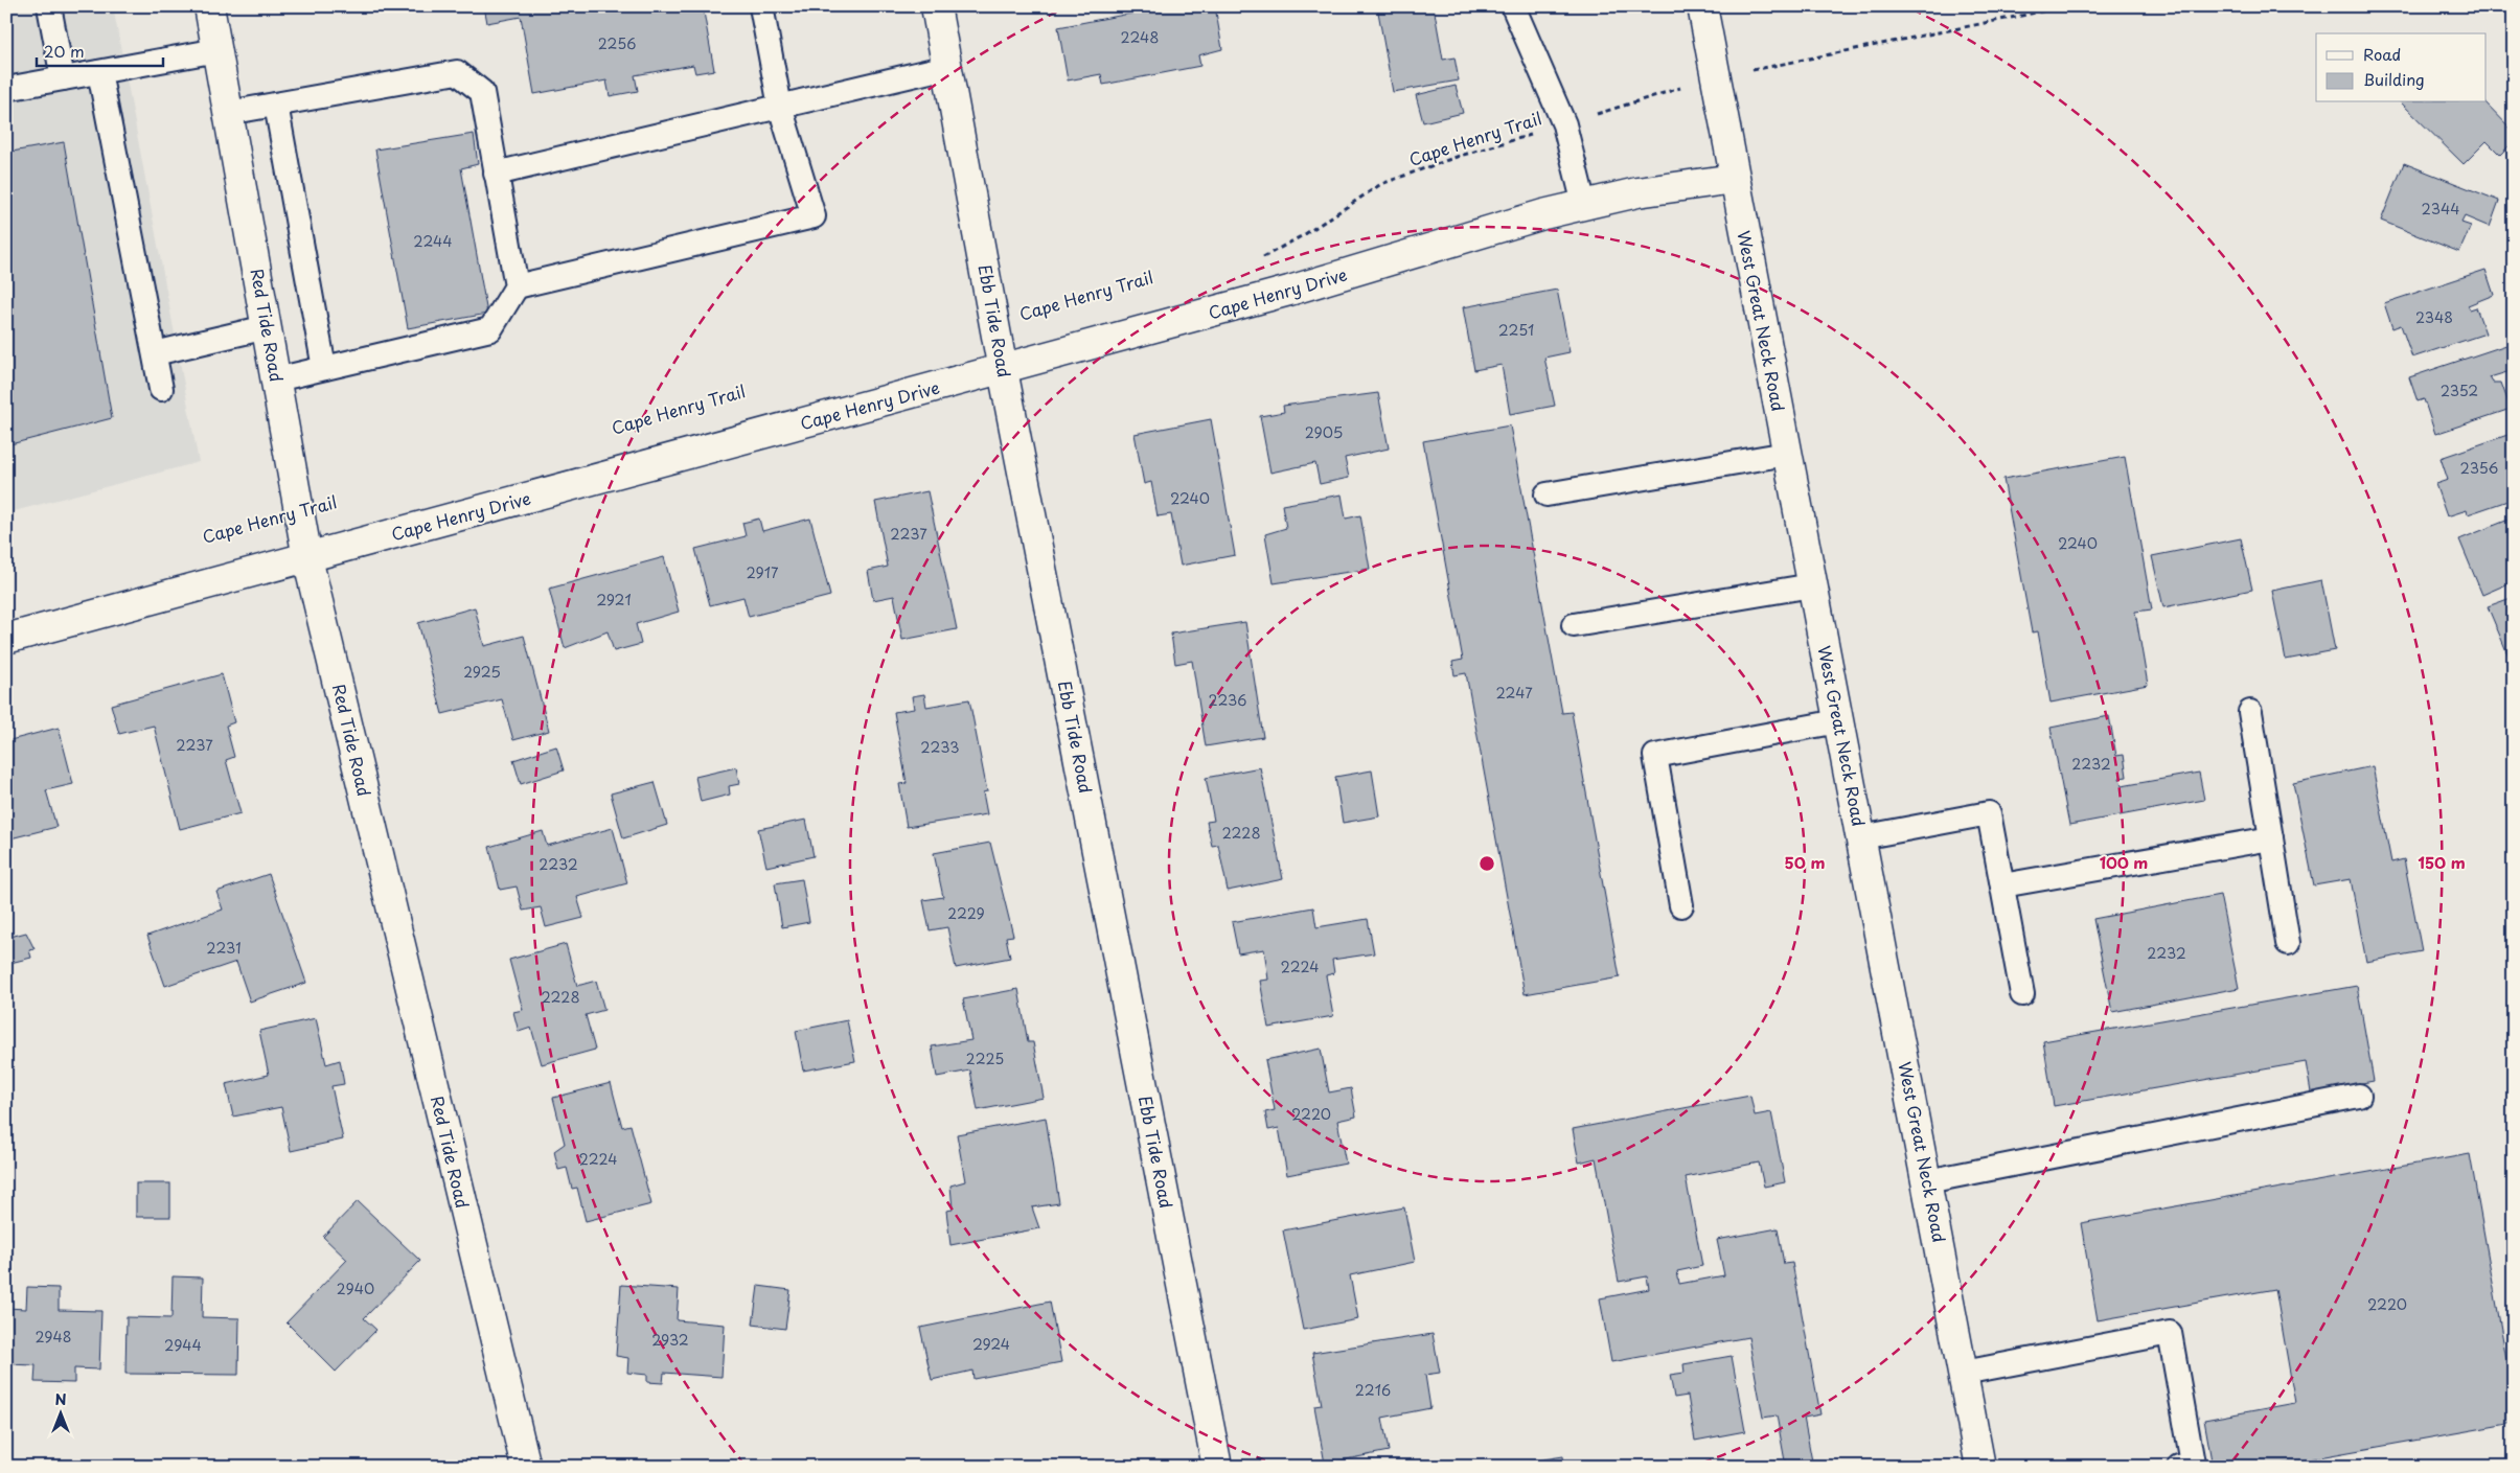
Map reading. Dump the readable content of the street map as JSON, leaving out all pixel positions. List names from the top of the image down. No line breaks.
{"streets":{"street":["Cape Henry Drive","Ebb Tide Road","West Great Neck Road","Red Tide Road"],"path":["Cape Henry Trail"]},"crossings":[["Cape Henry Trail","West Great Neck Road"],["Cape Henry Drive","Ebb Tide Road"],["Cape Henry Drive","West Great Neck Road"],["Cape Henry Drive","Red Tide Road"]],"house_numbers":["2248","2256","2344","2244","2348","2251","2352","2905","2356","2240","2237","2240","2917","2921","2925","2247","2236","2237","2233","2232","2228","2232","2229","2231","2232","2224","2228","2225","2220","2224","2940","2220","2948","2932","2924","2944","2216"],"legend":["Road","Building"],"scale_bar":"20 m","north":"top","rings":["50 m","100 m","150 m"]}
